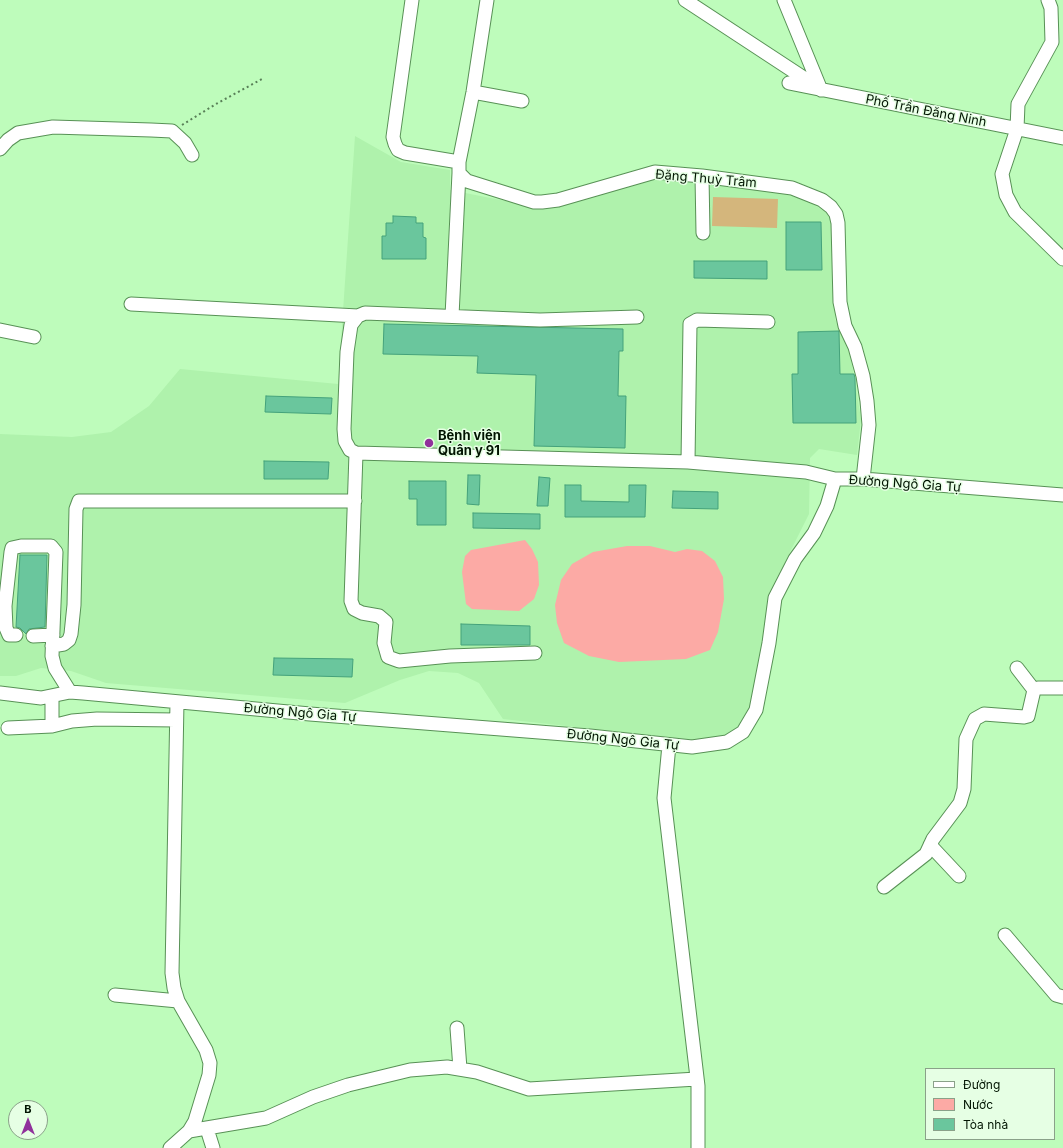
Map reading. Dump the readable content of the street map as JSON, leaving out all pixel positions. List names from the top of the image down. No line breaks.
{"streets":{"street":["Phố Trần Đăng Ninh","Đặng Thuỳ Trâm","Đường Ngô Gia Tự"]},"crossings":[["Đặng Thuỳ Trâm","Đường Ngô Gia Tự"]],"places":["Bệnh viện Quân y 91"],"legend":["Đường","Nước","Tòa nhà"],"north":"top"}
